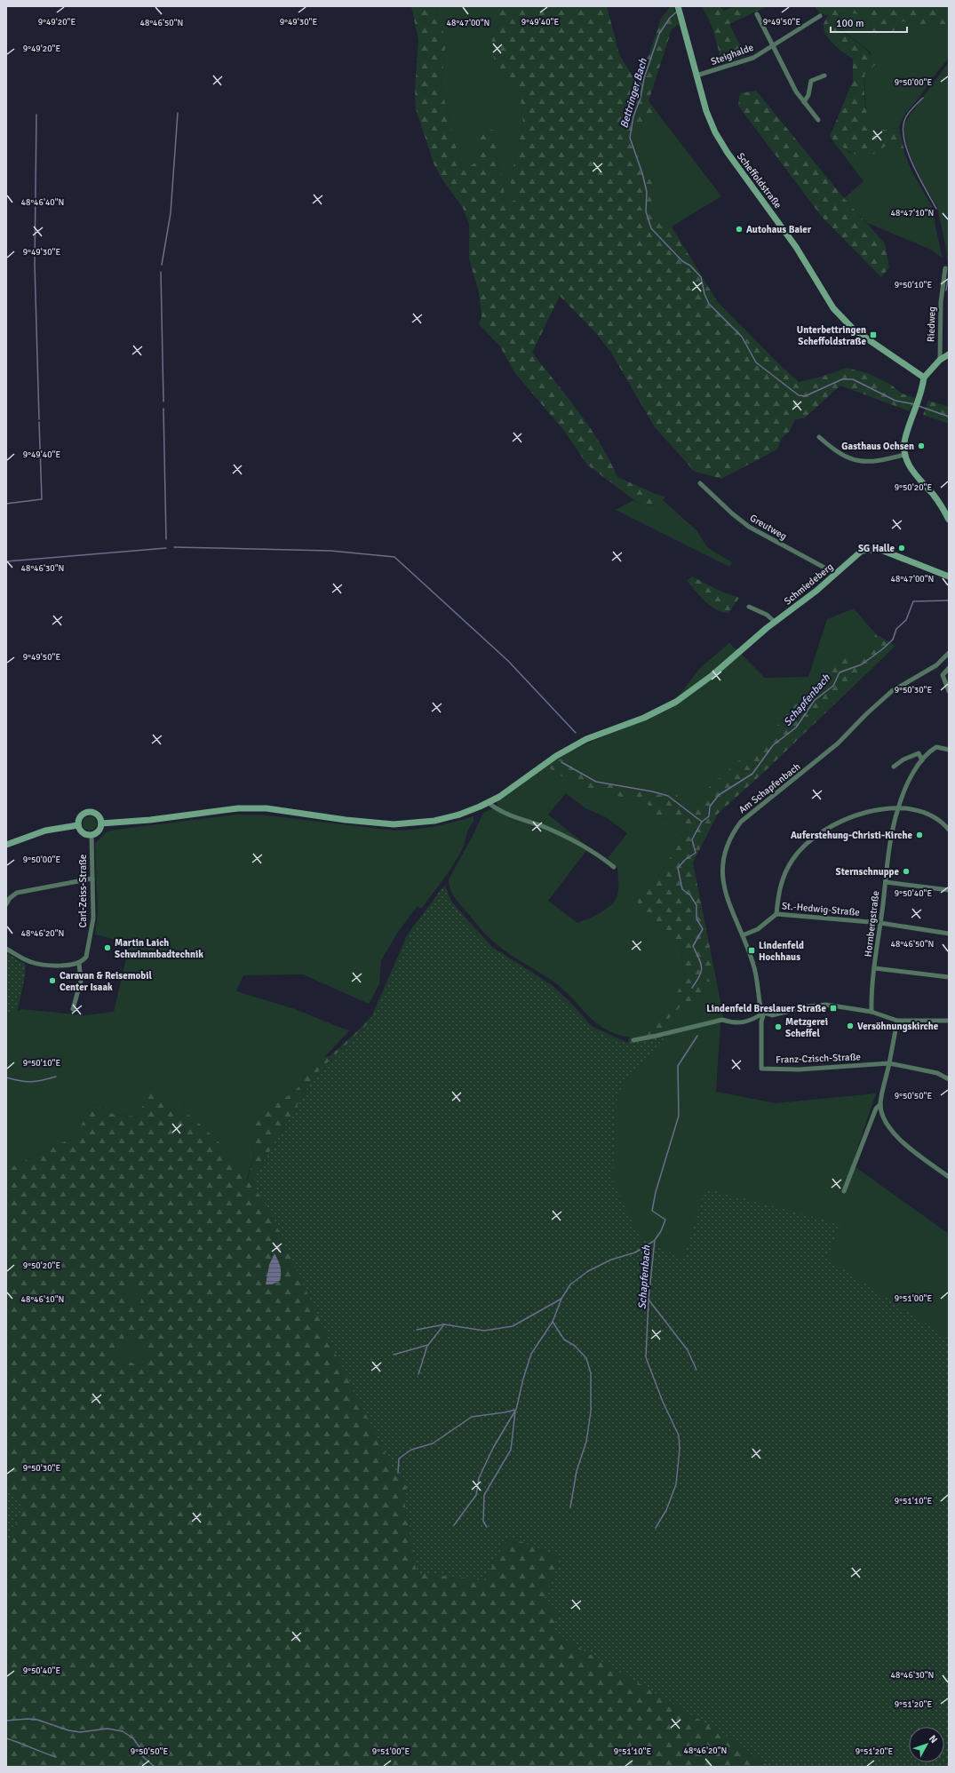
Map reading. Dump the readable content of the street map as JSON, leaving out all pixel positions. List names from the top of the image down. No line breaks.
{"streets":{"street":["Steighalde","Scheffoldstraße","Riedweg","Greutweg","Schmiedeberg","Am Schapfenbach","Carl-Zeiss-Straße","St.-Hedwig-Straße","Hornbergstraße","Franz-Czisch-Straße"]},"crossings":[["Steighalde","Scheffoldstraße"],["Greutweg","Schmiedeberg"],["Schmiedeberg","Carl-Zeiss-Straße"],["Am Schapfenbach","Franz-Czisch-Straße"],["St.-Hedwig-Straße","Hornbergstraße"]],"water":["Bettringer Bach","Schapfenbach"],"places":{"other":["Autohaus Baier","Gasthaus Ochsen","SG Halle","Auferstehung-Christi-Kirche","Sternschnuppe","Martin Laich Schwimmbadtechnik","Caravan & Reisemobil Center Isaak","Versöhnungskirche","Metzgerei Scheffel"],"transit":["Unterbettringen Scheffoldstraße","Lindenfeld Hochhaus","Lindenfeld Breslauer Straße"]},"scale_bar":"100 m","north":"top right","coordinates":["9°49'20\"E","9°49'30\"E","9°49'40\"E","9°49'50\"E","48°46'50\"N","48°47'00\"N","9°50'00\"E","48°46'40\"N","48°47'10\"N","9°50'10\"E","9°50'20\"E","48°46'30\"N","9°50'30\"E","9°50'40\"E","48°46'20\"N","9°50'50\"E","9°51'00\"E","48°46'10\"N","9°51'10\"E","9°51'20\"E"]}
